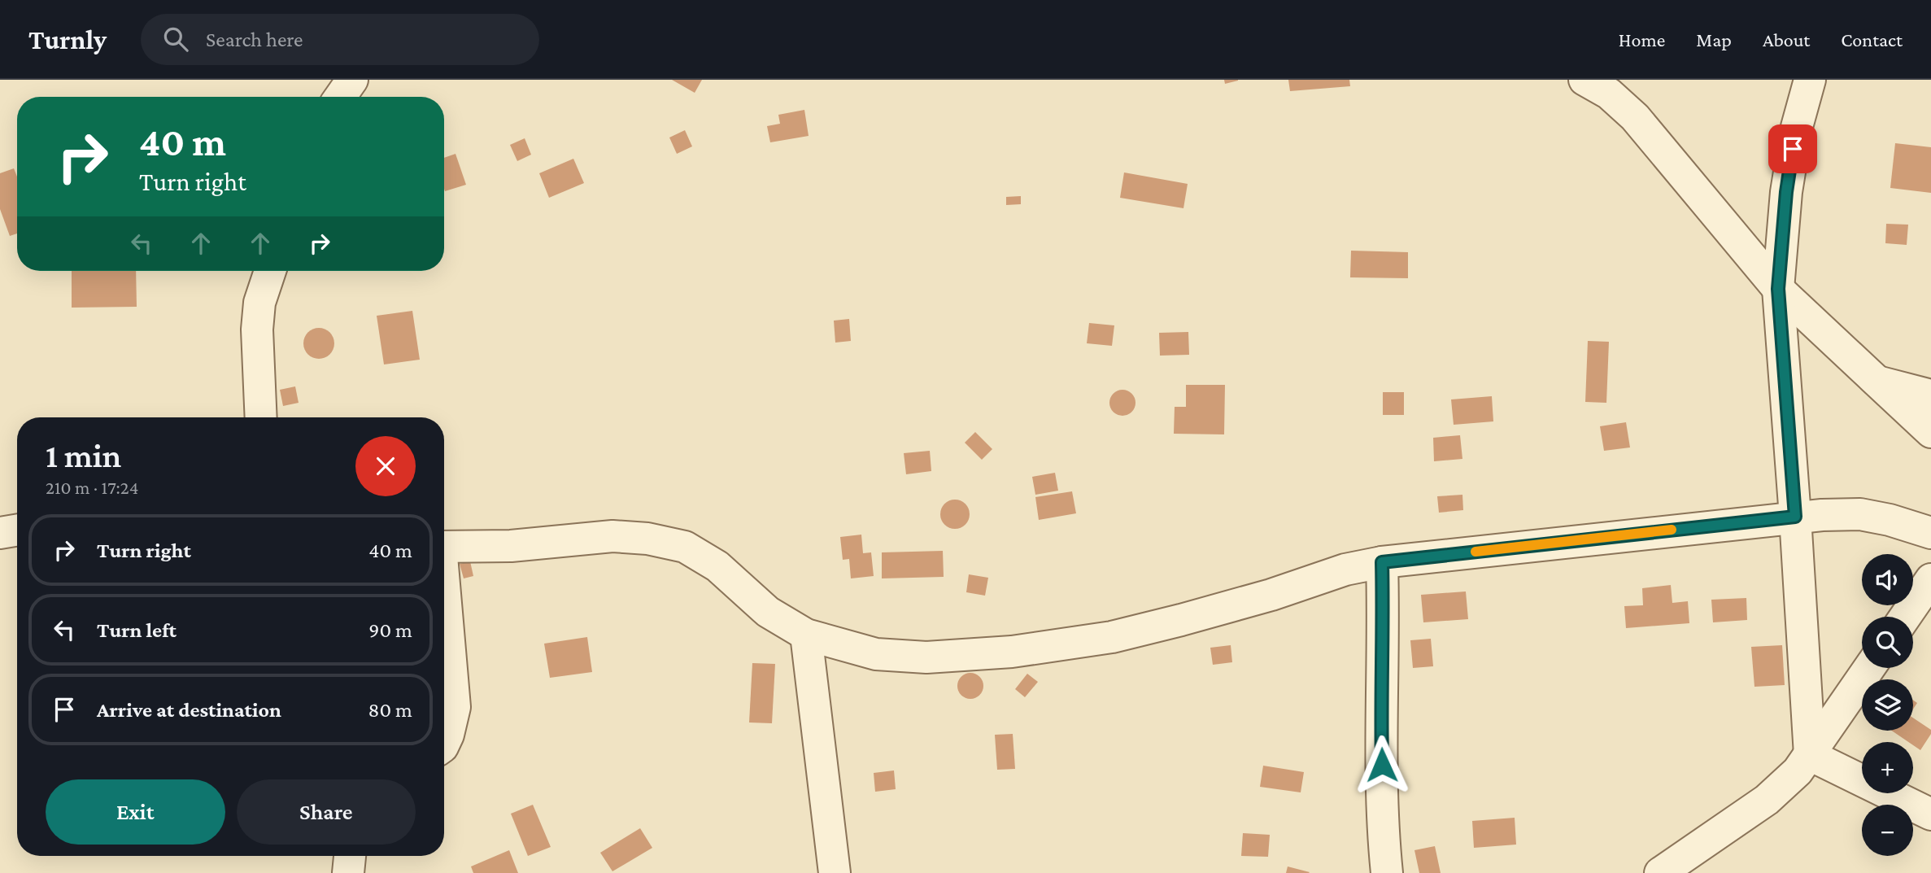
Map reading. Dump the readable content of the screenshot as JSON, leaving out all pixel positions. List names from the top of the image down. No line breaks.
{"page":{"header":"Turnly","search":"Search here","nav":["Home","Map","About","Contact"],"turn":["40 m","Turn right"],"heading":["1 min","210 m · 17:24"],"list":[{"name":"Turn right","value":"40 m"},{"name":"Turn left","value":"90 m"},{"name":"Arrive at destination","value":"80 m"}],"map_buttons":["+","−"],"buttons":["Exit","Share"]}}
